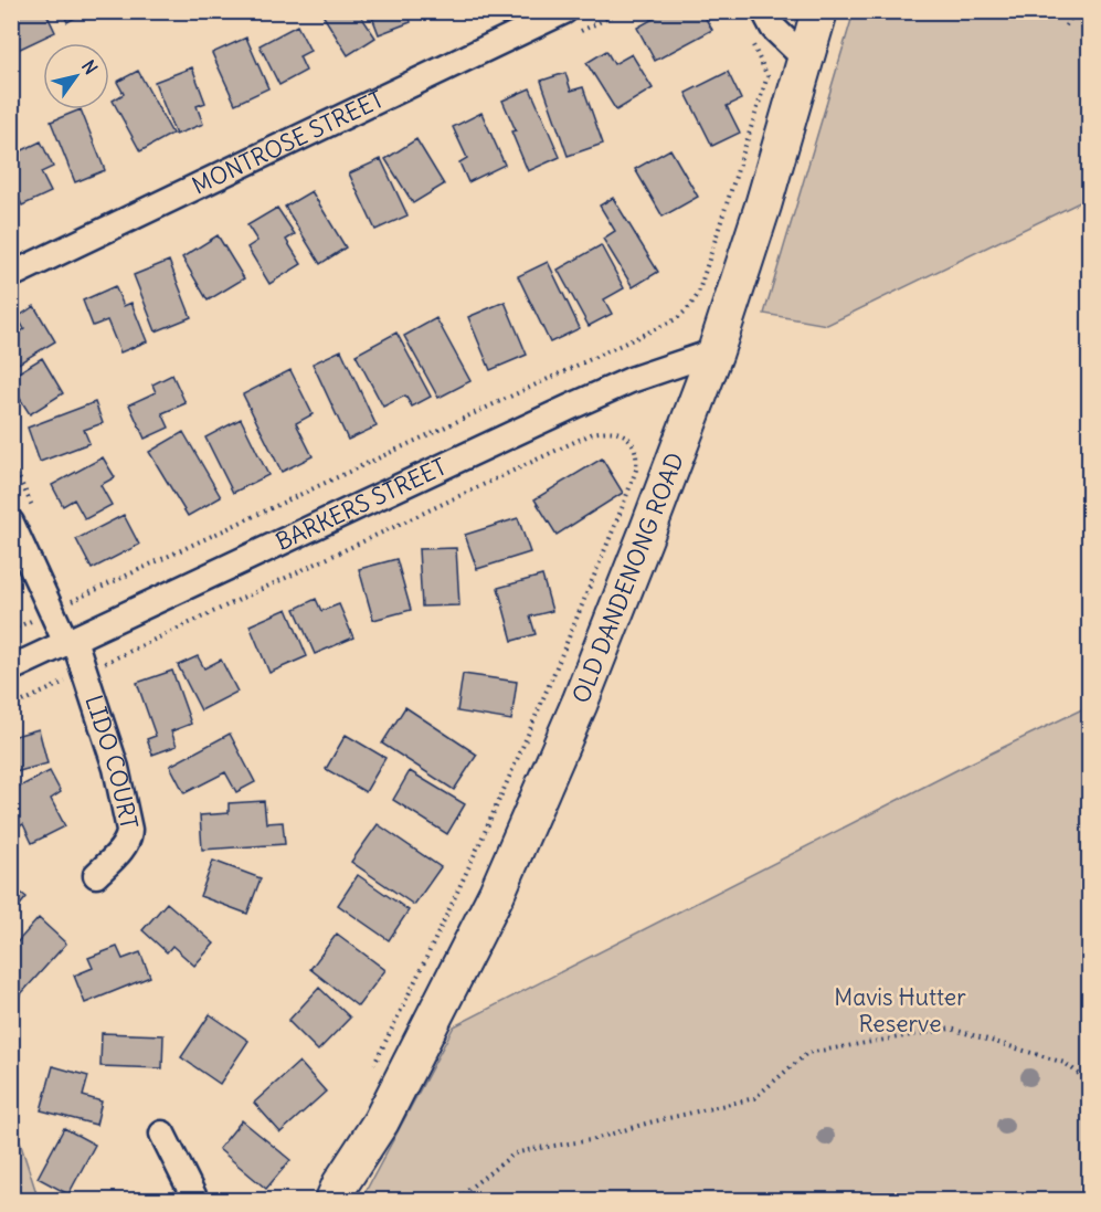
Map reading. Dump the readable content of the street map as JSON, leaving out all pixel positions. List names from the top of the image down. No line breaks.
{"streets":{"main road":["OLD DANDENONG ROAD"],"street":["MONTROSE STREET","BARKERS STREET","LIDO COURT"]},"crossings":[["BARKERS STREET","OLD DANDENONG ROAD"],["BARKERS STREET","LIDO COURT"]],"parks":["Mavis Hutter Reserve"],"north":"top right"}
